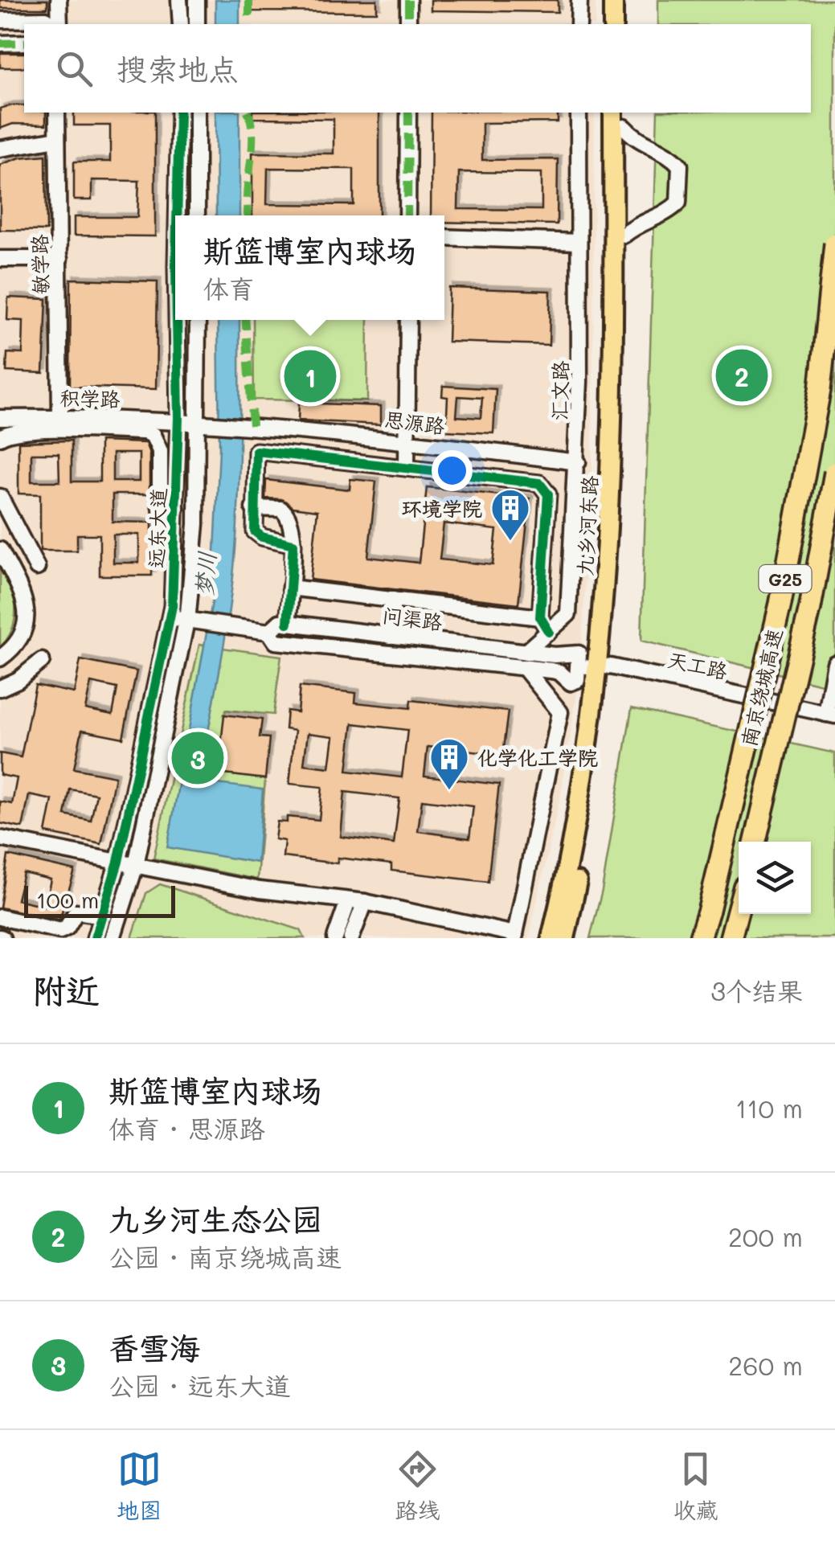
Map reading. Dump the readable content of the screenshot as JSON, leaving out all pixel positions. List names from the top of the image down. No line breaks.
{"streets":{"highway":["G25","南京绕城高速"],"main road":["九乡河东路"],"street":["敏学路","汇文路","积学路","思源路","远东大道","问渠路","天工路"]},"crossings":[["敏学路","积学路"],["汇文路","思源路"],["汇文路","问渠路"],["积学路","思源路"],["积学路","远东大道"],["思源路","远东大道"],["九乡河东路","问渠路"],["九乡河东路","天工路"],["远东大道","问渠路"],["问渠路","天工路"]],"water":["梦川"],"places":{"building":["环境学院","化学化工学院"]},"scale_bar":"100 m","page":{"search":"搜索地点","popup":["斯篮博室内球场","体育"],"pins":["2","1","3"],"scale":"100 m","heading":["附近","3个结果"],"list":[{"mark":"1","name":"斯篮博室内球场","note":"体育 · 思源路","value":"110 m"},{"mark":"2","name":"九乡河生态公园","note":"公园 · 南京绕城高速","value":"200 m"},{"mark":"3","name":"香雪海","note":"公园 · 远东大道","value":"260 m"}],"nav":["地图","路线","收藏"]}}
